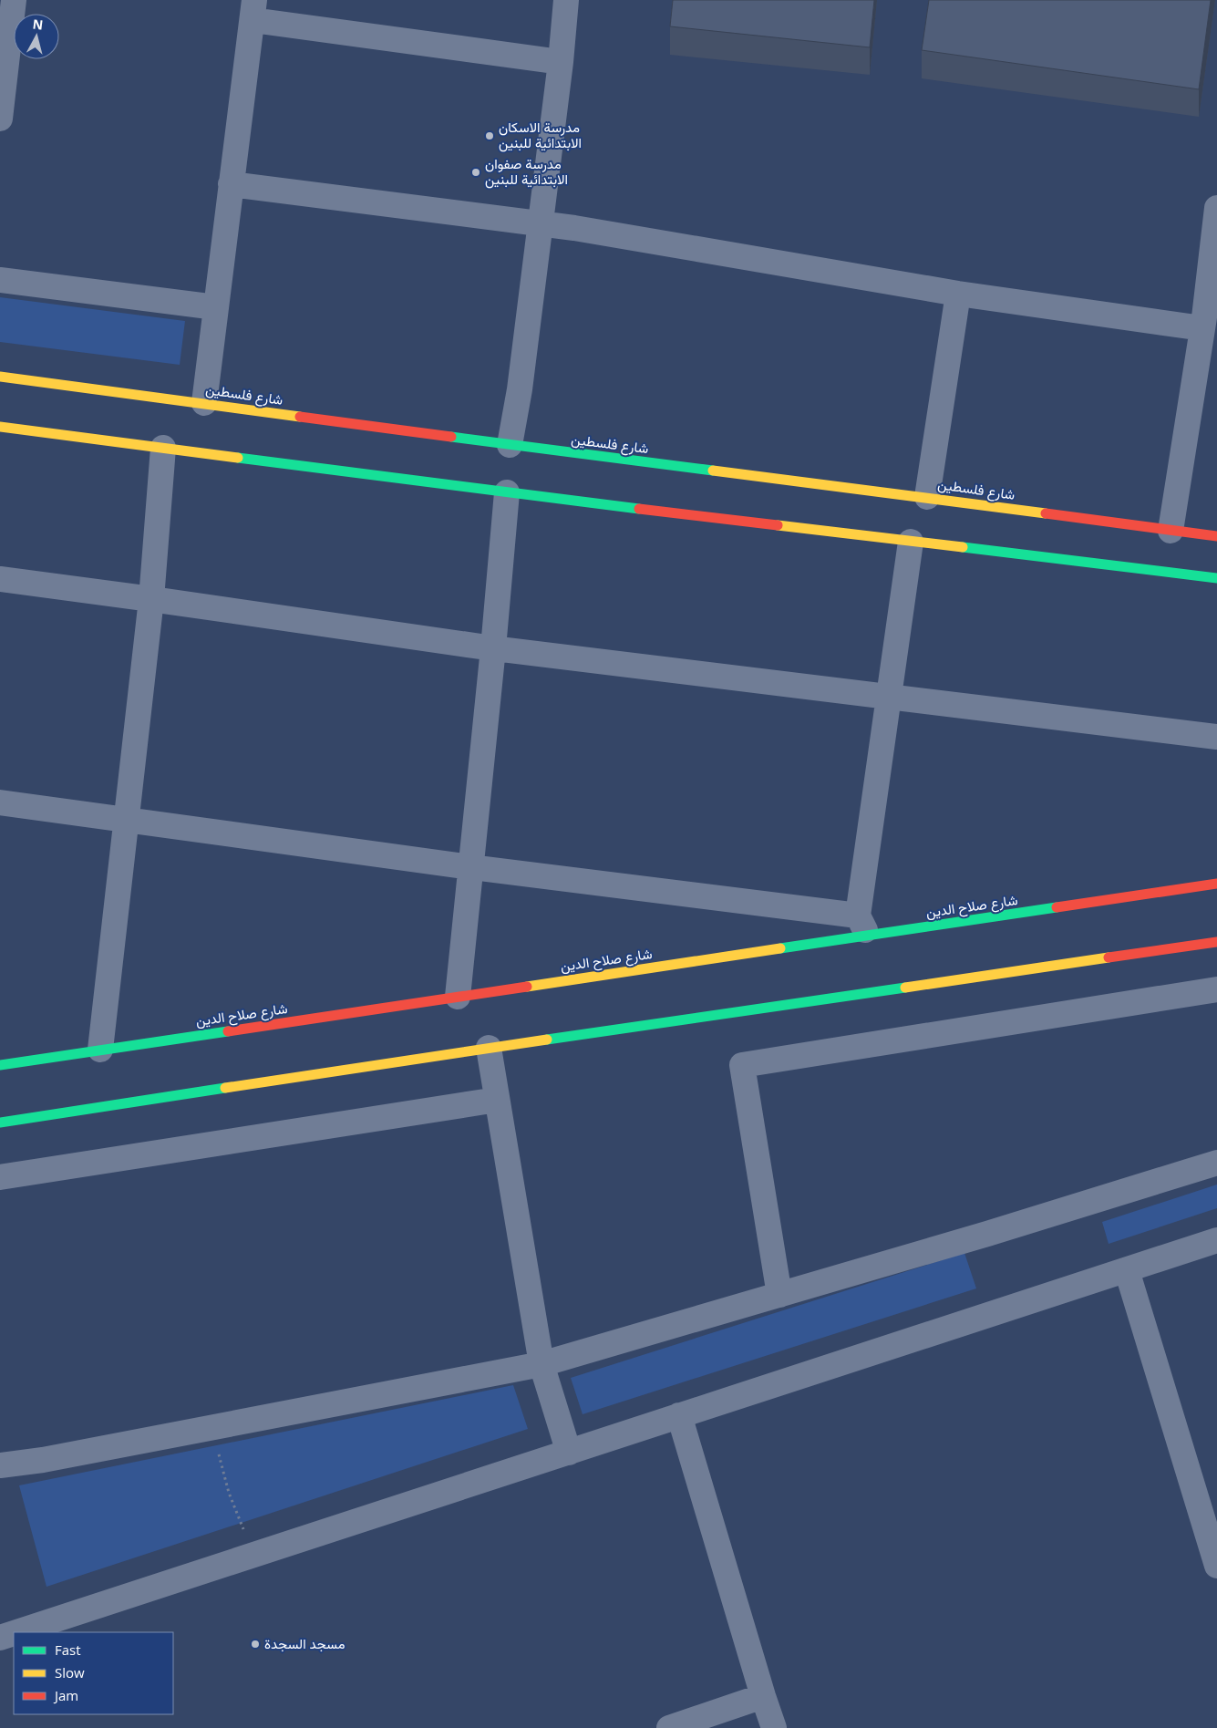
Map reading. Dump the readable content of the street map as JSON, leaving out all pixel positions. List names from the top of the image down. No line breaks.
{"streets":{"main road":["شارع فلسطين","شارع صلاح الدين"]},"places":["مدرسة الاسكان الابتدائية للبنين","مدرسة صفوان الابتدائية للبنين","مسجد السجدة"],"legend":["Fast","Slow","Jam"],"north":"top"}
